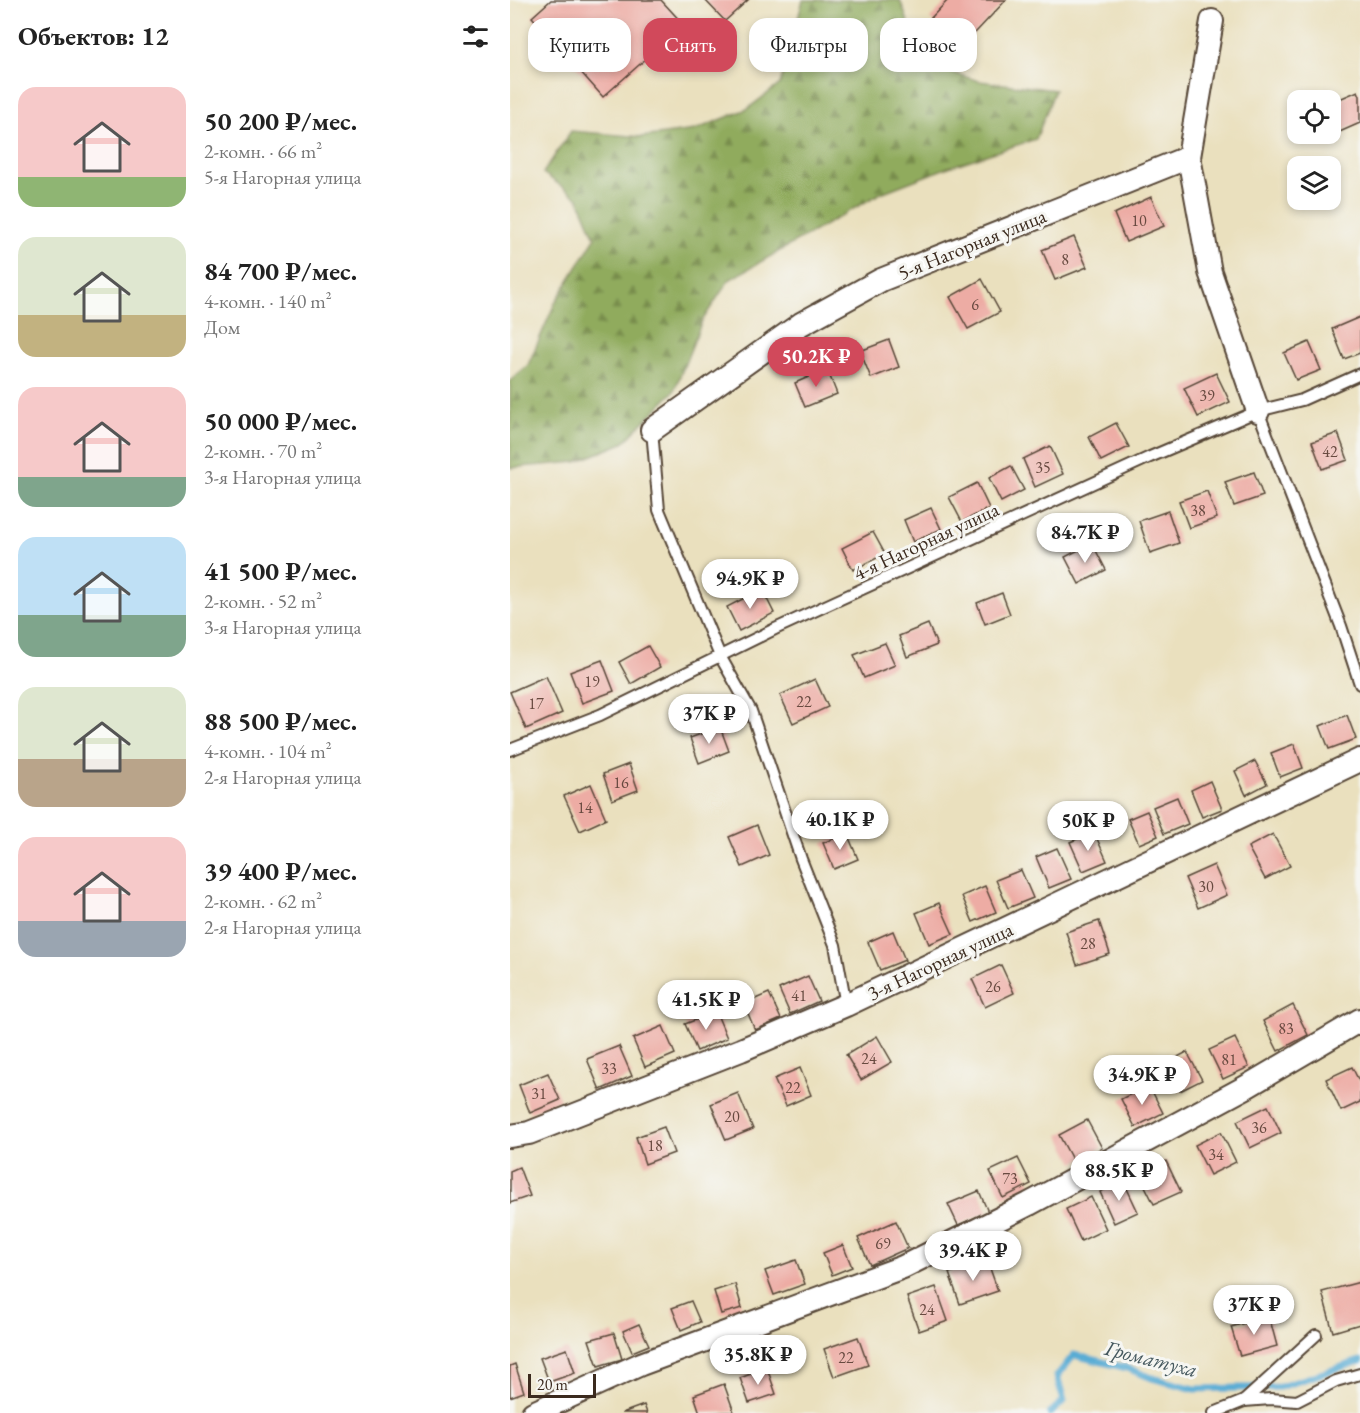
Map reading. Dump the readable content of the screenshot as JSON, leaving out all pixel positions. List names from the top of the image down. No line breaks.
{"streets":{"street":["5-я Нагорная улица","3-я Нагорная улица"],"lane":["4-я Нагорная улица"]},"water":["Громатуха"],"house_numbers":["10","8","6","39","42","35","38","19","22","17","16","14","30","28","26","41","83","24","81","33","22","31","20","36","18","34","73","69","24","22"],"scale_bar":"20 m","page":{"heading":"Объектов: 12","chip":["Купить","Снять","Фильтры","Новое"],"list":[{"name":"50 200 ₽/мес.","note":"2-комн. · 66 m² · 5-я Нагорная улица"},{"name":"84 700 ₽/мес.","note":"4-комн. · 140 m² · Дом"},{"name":"50 000 ₽/мес.","note":"2-комн. · 70 m² · 3-я Нагорная улица"},{"name":"41 500 ₽/мес.","note":"2-комн. · 52 m² · 3-я Нагорная улица"},{"name":"88 500 ₽/мес.","note":"4-комн. · 104 m² · 2-я Нагорная улица"},{"name":"39 400 ₽/мес.","note":"2-комн. · 62 m² · 2-я Нагорная улица"}],"price":["50.2K ₽","84.7K ₽","94.9K ₽","37K ₽","40.1K ₽","50K ₽","41.5K ₽","34.9K ₽","88.5K ₽","39.4K ₽","37K ₽","35.8K ₽"],"scale":"20 m"}}
